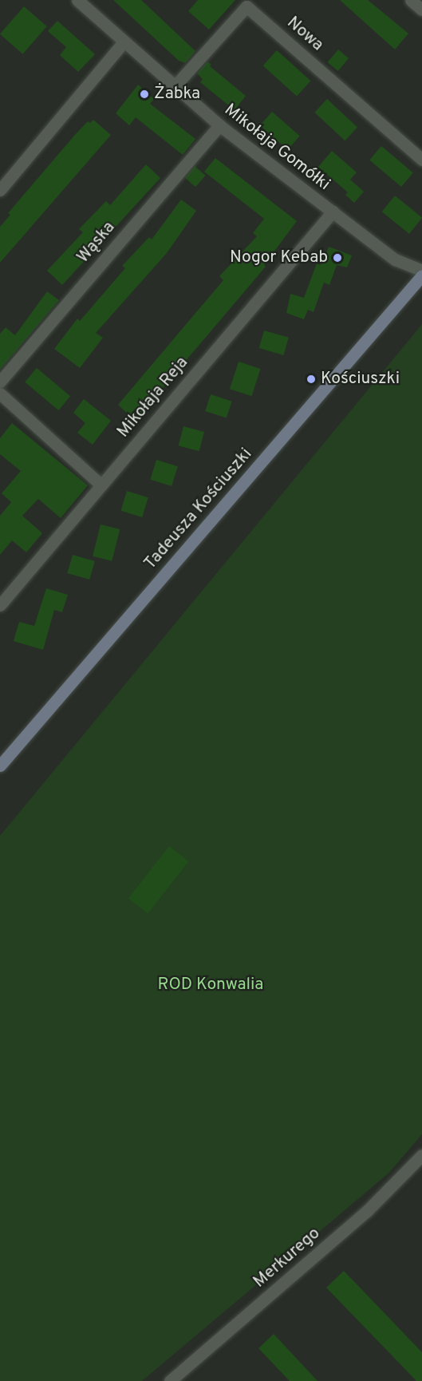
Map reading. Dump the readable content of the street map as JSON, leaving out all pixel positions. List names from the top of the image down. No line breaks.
{"streets":{"street":["Nowa","Mikołaja Gomółki","Wąska","Mikołaja Reja","Tadeusza Kościuszki","Merkurego"]},"crossings":[["Nowa","Mikołaja Gomółki"],["Mikołaja Gomółki","Wąska"],["Mikołaja Gomółki","Mikołaja Reja"]],"parks":["ROD Konwalia"],"places":["Żabka","Nogor Kebab","Kościuszki"]}
